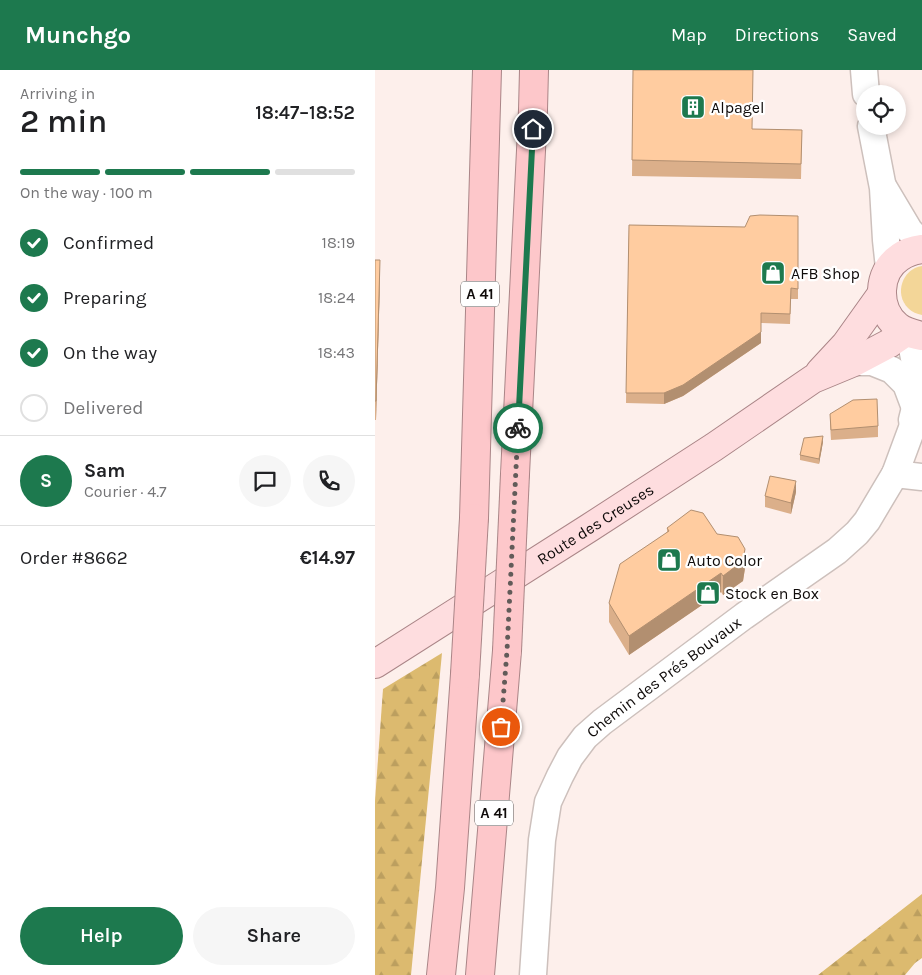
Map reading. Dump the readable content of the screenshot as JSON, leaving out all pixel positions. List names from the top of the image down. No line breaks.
{"streets":{"highway":["A 41"],"main road":["Route des Creuses"],"street":["Chemin des Prés Bouvaux"]},"crossings":[["Route des Creuses","Chemin des Prés Bouvaux"]],"places":{"building":["Alpagel"],"shop":["AFB Shop","Auto Color","Stock en Box"]},"page":{"header":"Munchgo","nav":["Map","Directions","Saved"],"heading":["2 min","Arriving in","18:47–18:52"],"panel":["Sam","Courier · 4.7","Order #8662","€14.97"],"bar":"On the way · 100 m","list":[["Confirmed","18:19"],["Preparing","18:24"],["On the way","18:43"],"Delivered"],"round":"S","buttons":["Help","Share"]}}
